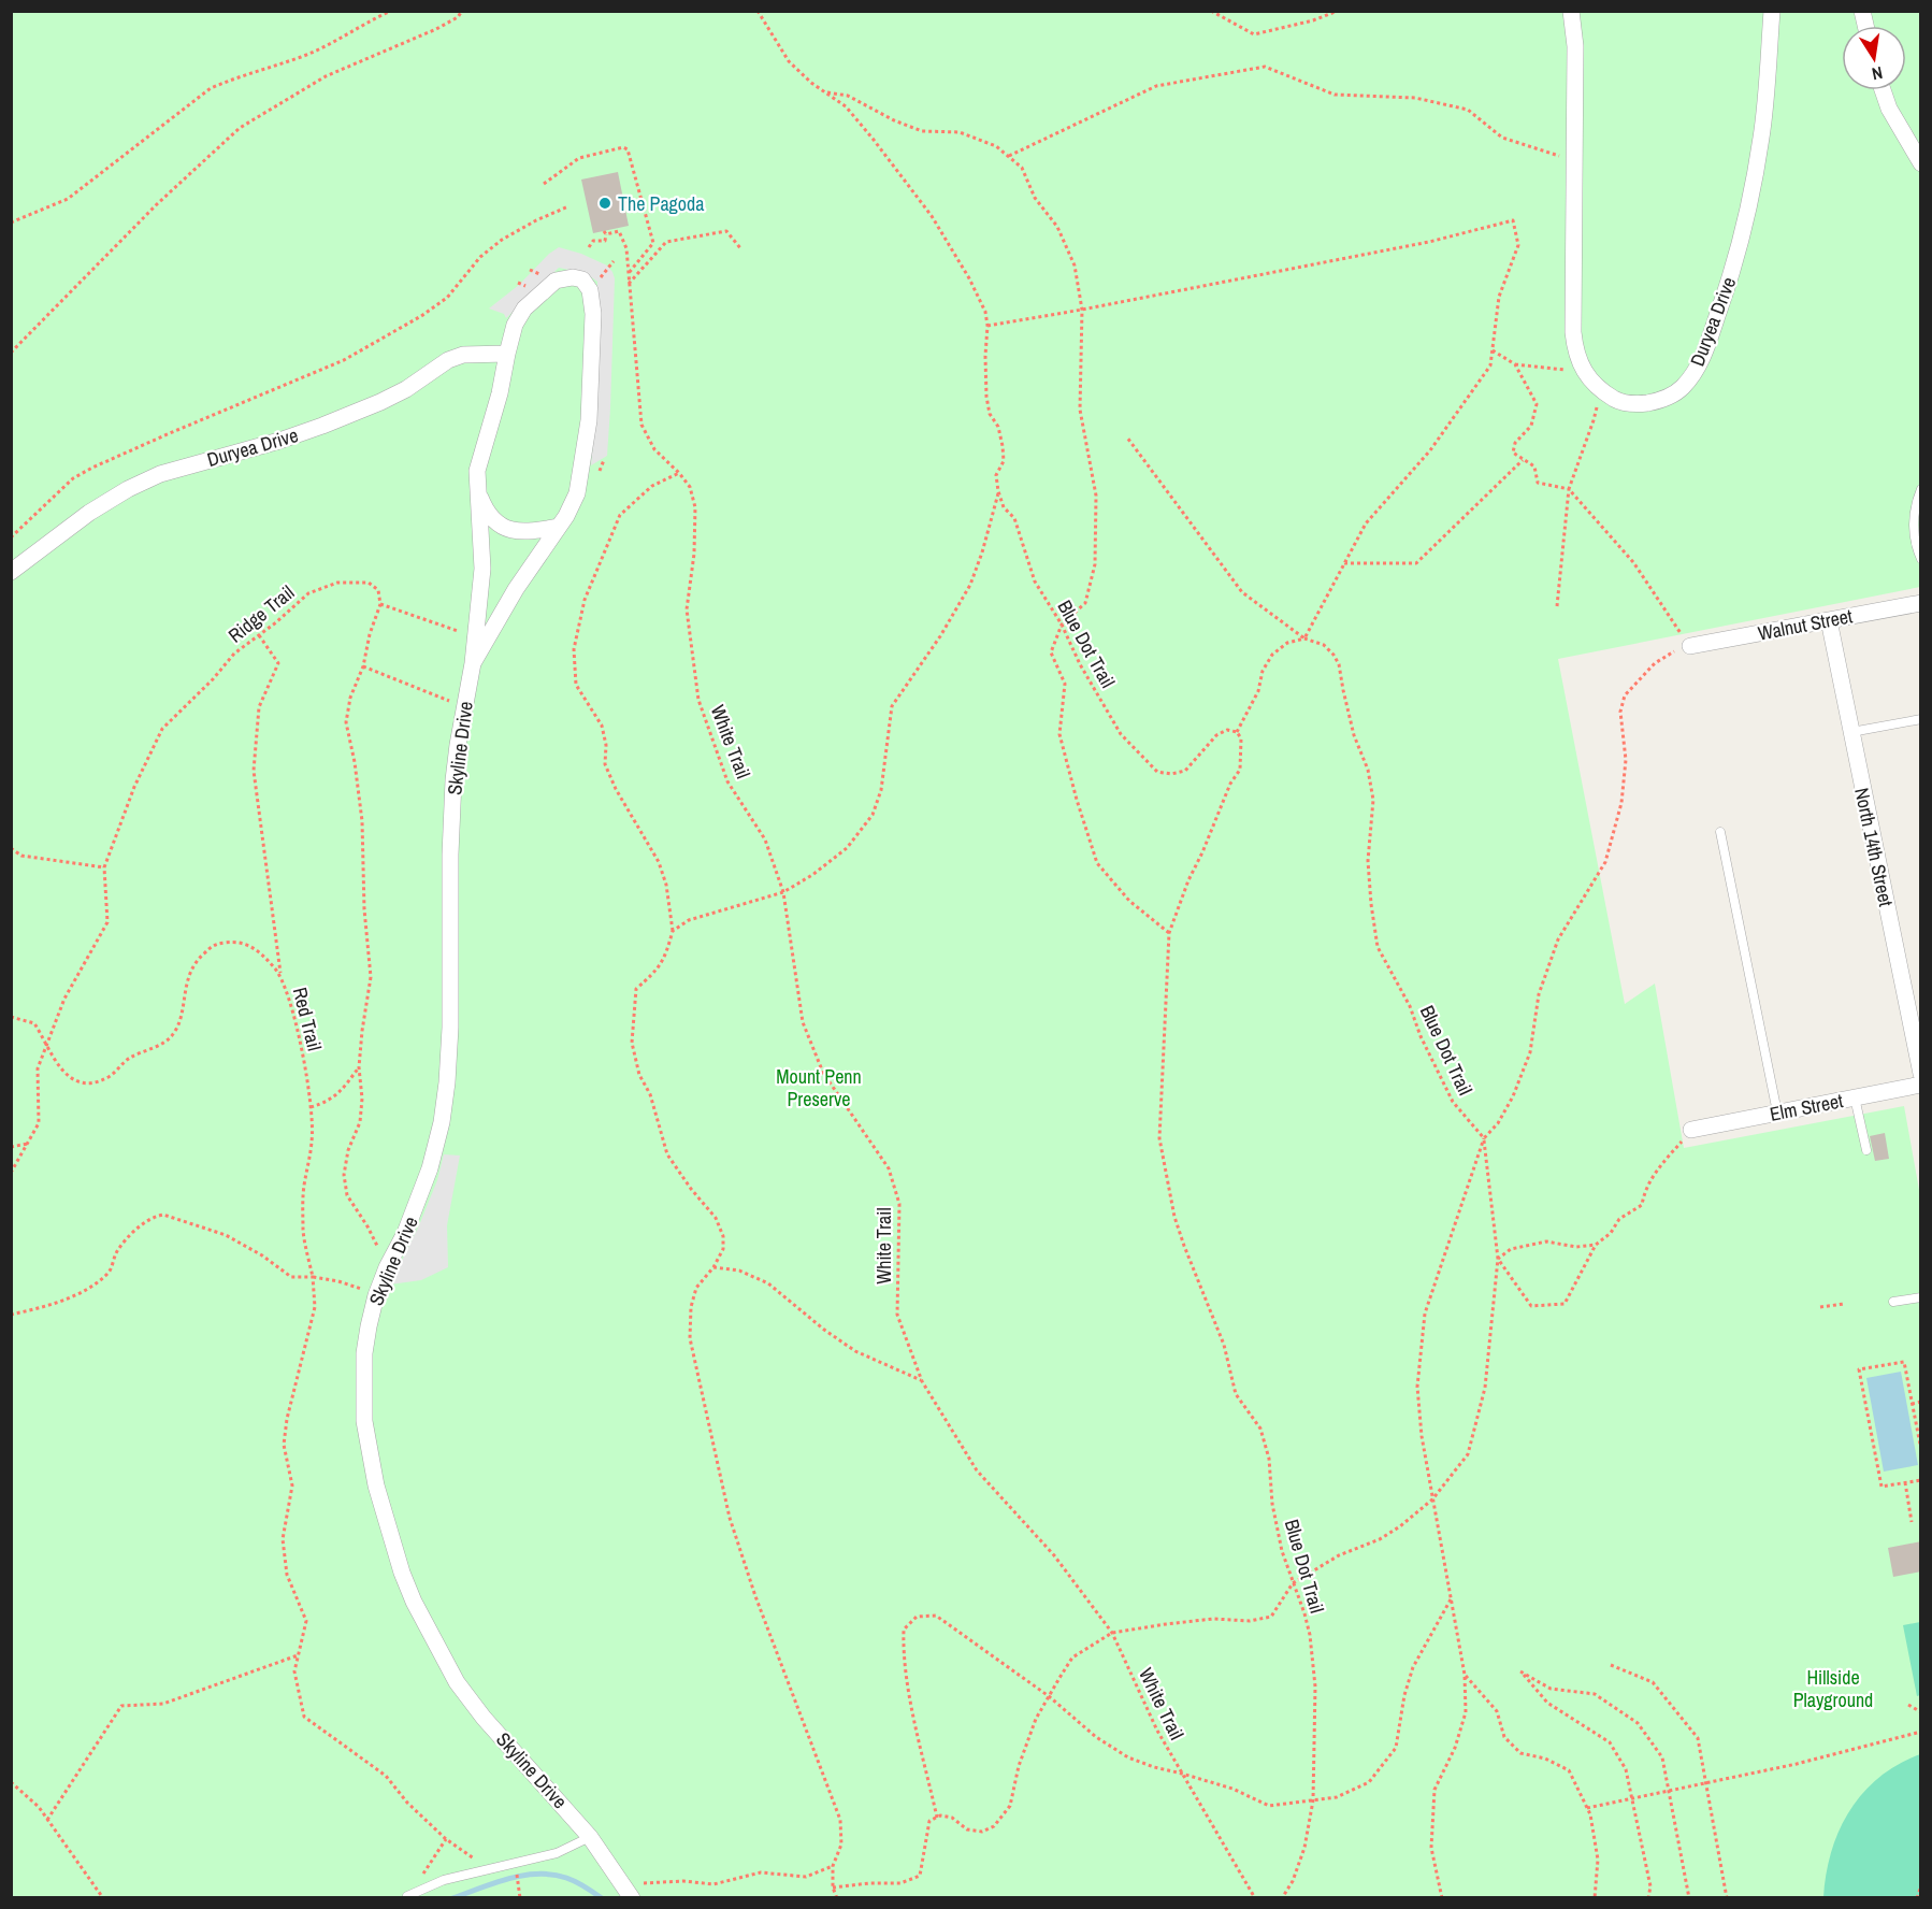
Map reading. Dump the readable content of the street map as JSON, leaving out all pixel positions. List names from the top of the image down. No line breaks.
{"streets":{"street":["Duryea Drive","Walnut Street","Skyline Drive","North 14th Street","Elm Street"],"path":["Ridge Trail","Blue Dot Trail","White Trail","Red Trail"]},"crossings":[["Duryea Drive","Skyline Drive"],["Ridge Trail","Red Trail"],["Walnut Street","North 14th Street"]],"parks":["Mount Penn Preserve","Hillside Playground"],"places":["The Pagoda"],"north":"bottom"}
